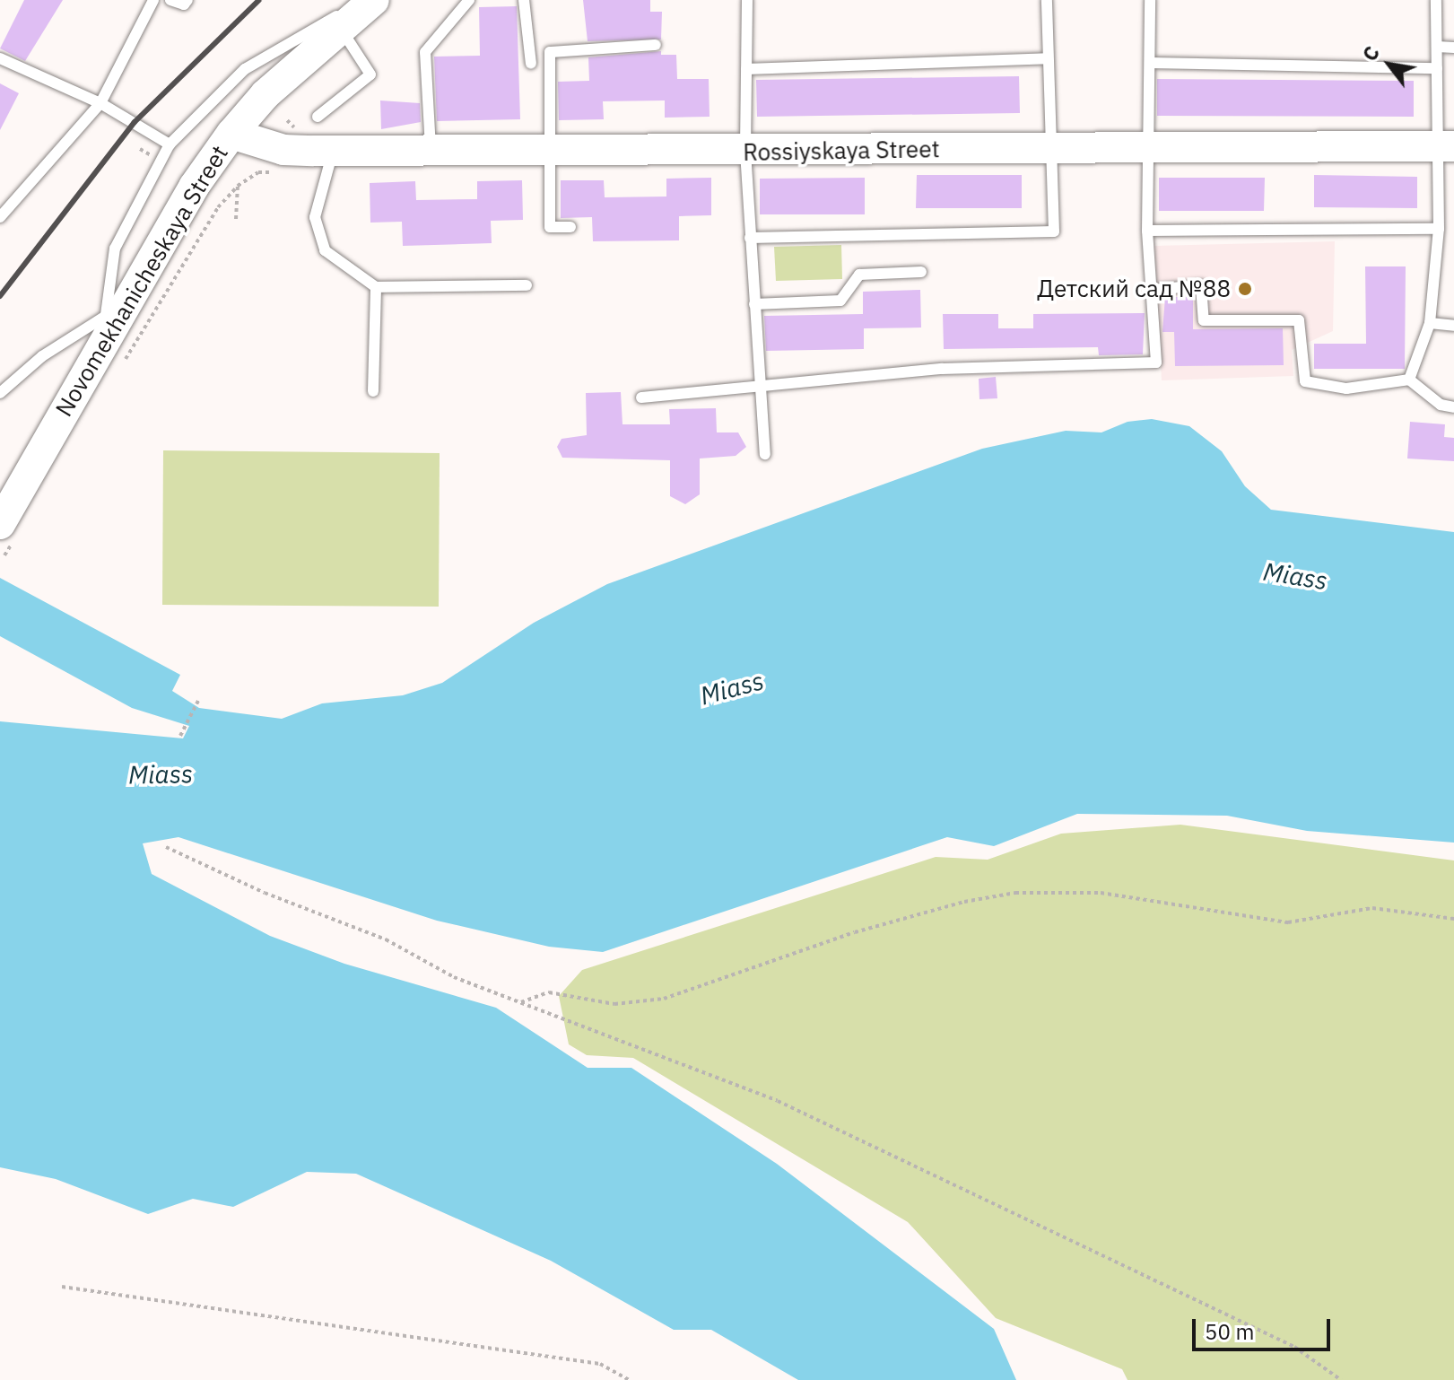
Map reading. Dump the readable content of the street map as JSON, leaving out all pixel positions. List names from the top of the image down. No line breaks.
{"streets":{"main road":["Rossiyskaya Street","Novomekhanicheskaya Street"]},"crossings":[["Rossiyskaya Street","Novomekhanicheskaya Street"]],"water":["Miass"],"places":["Детский сад №88"],"scale_bar":"50 m","north":"top left"}
